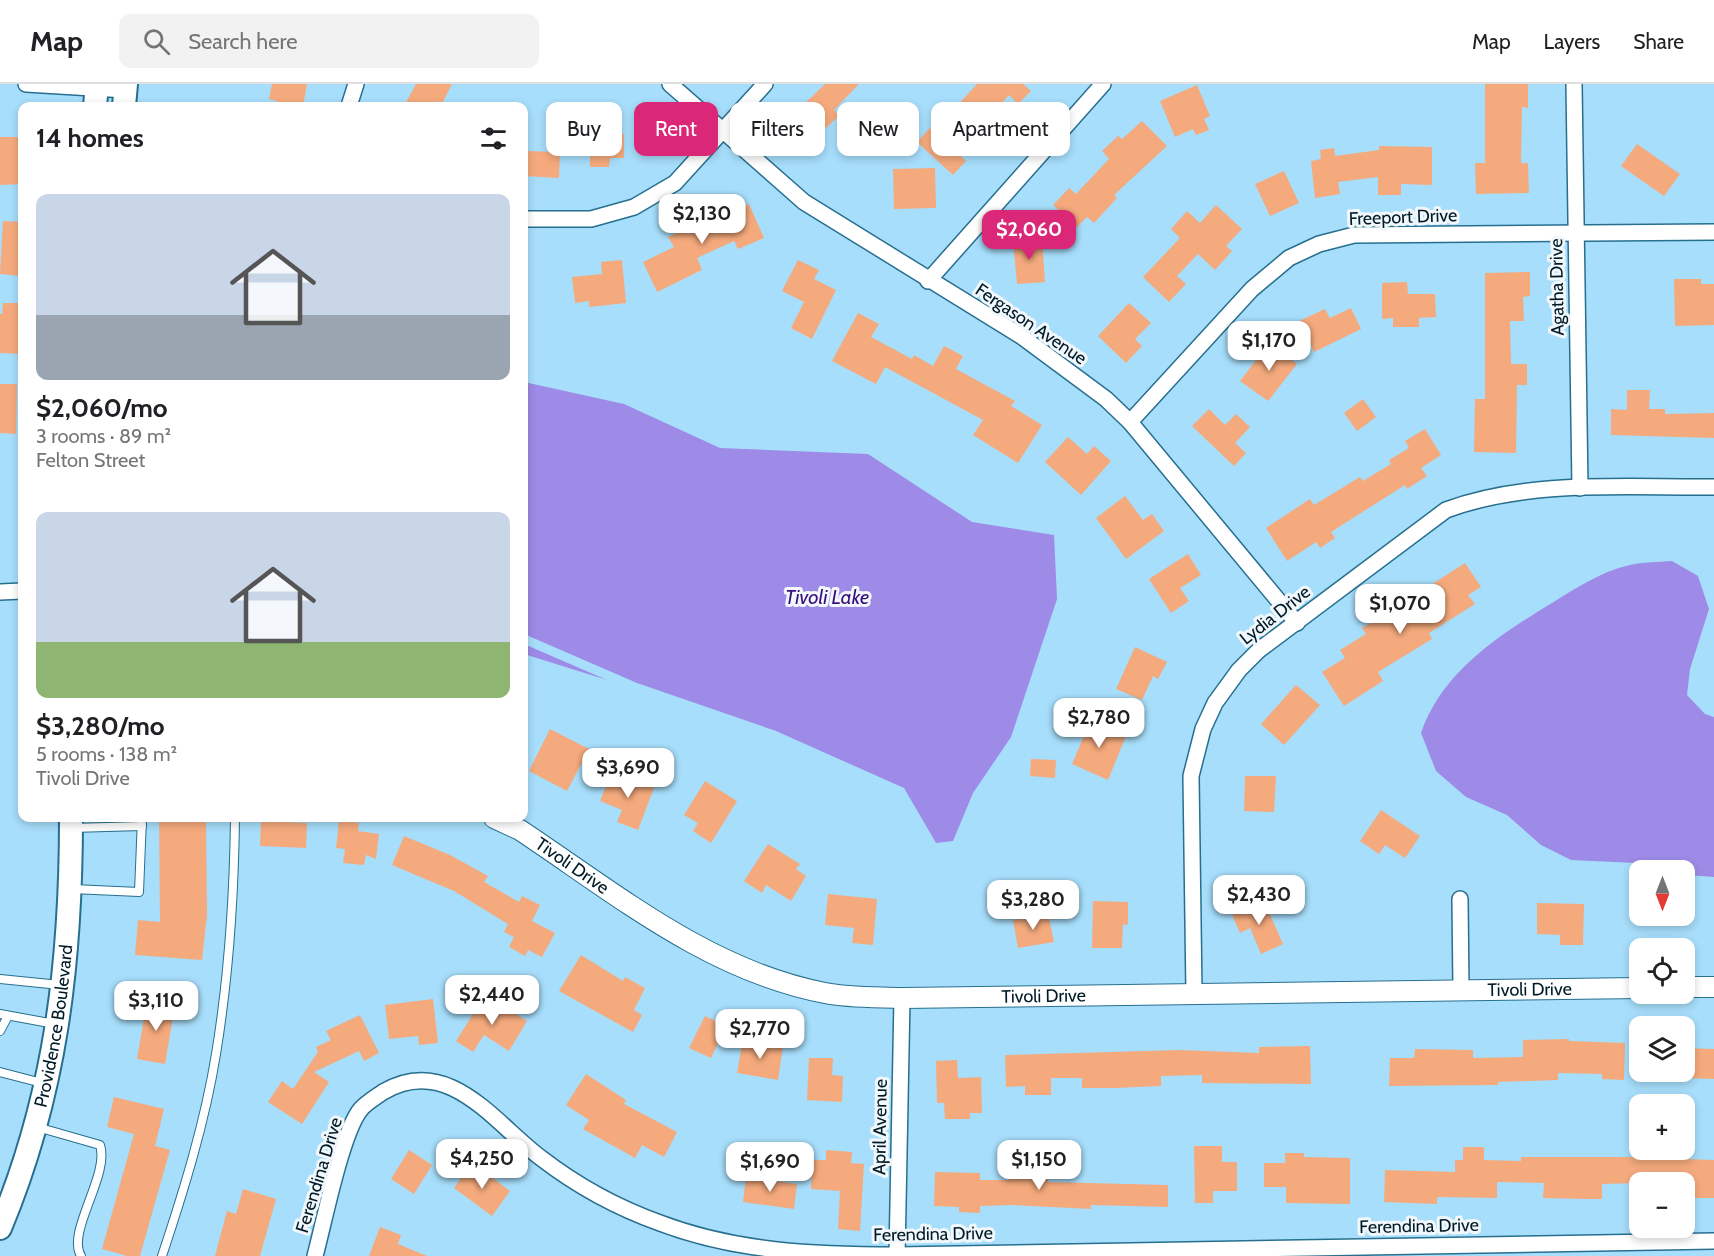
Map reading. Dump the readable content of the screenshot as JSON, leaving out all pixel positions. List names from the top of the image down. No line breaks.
{"streets":{"main road":["Providence Boulevard"],"street":["Freeport Drive","Agatha Drive","Fergason Avenue","Lydia Drive","Tivoli Drive","April Avenue","Ferendina Drive"]},"crossings":[["Freeport Drive","Agatha Drive"],["Freeport Drive","Fergason Avenue"],["Agatha Drive","Lydia Drive"],["Fergason Avenue","Lydia Drive"],["Lydia Drive","Tivoli Drive"],["Tivoli Drive","April Avenue"],["April Avenue","Ferendina Drive"]],"water":["Tivoli Lake"],"north":"bottom","page":{"header":"Map","search":"Search here","nav":["Map","Layers","Share"],"chip":["Buy","Rent","Filters","New","Apartment"],"heading":"14 homes","list":[{"name":"$2,060/mo","note":"3 rooms · 89 m² · Felton Street"},{"name":"$3,280/mo","note":"5 rooms · 138 m² · Tivoli Drive"}],"price":["$2,130","$2,060","$1,170","$1,070","$2,780","$3,690","$2,430","$3,280","$2,440","$3,110","$2,770","$4,250","$1,150","$1,690"],"map_buttons":["+","−"]}}
